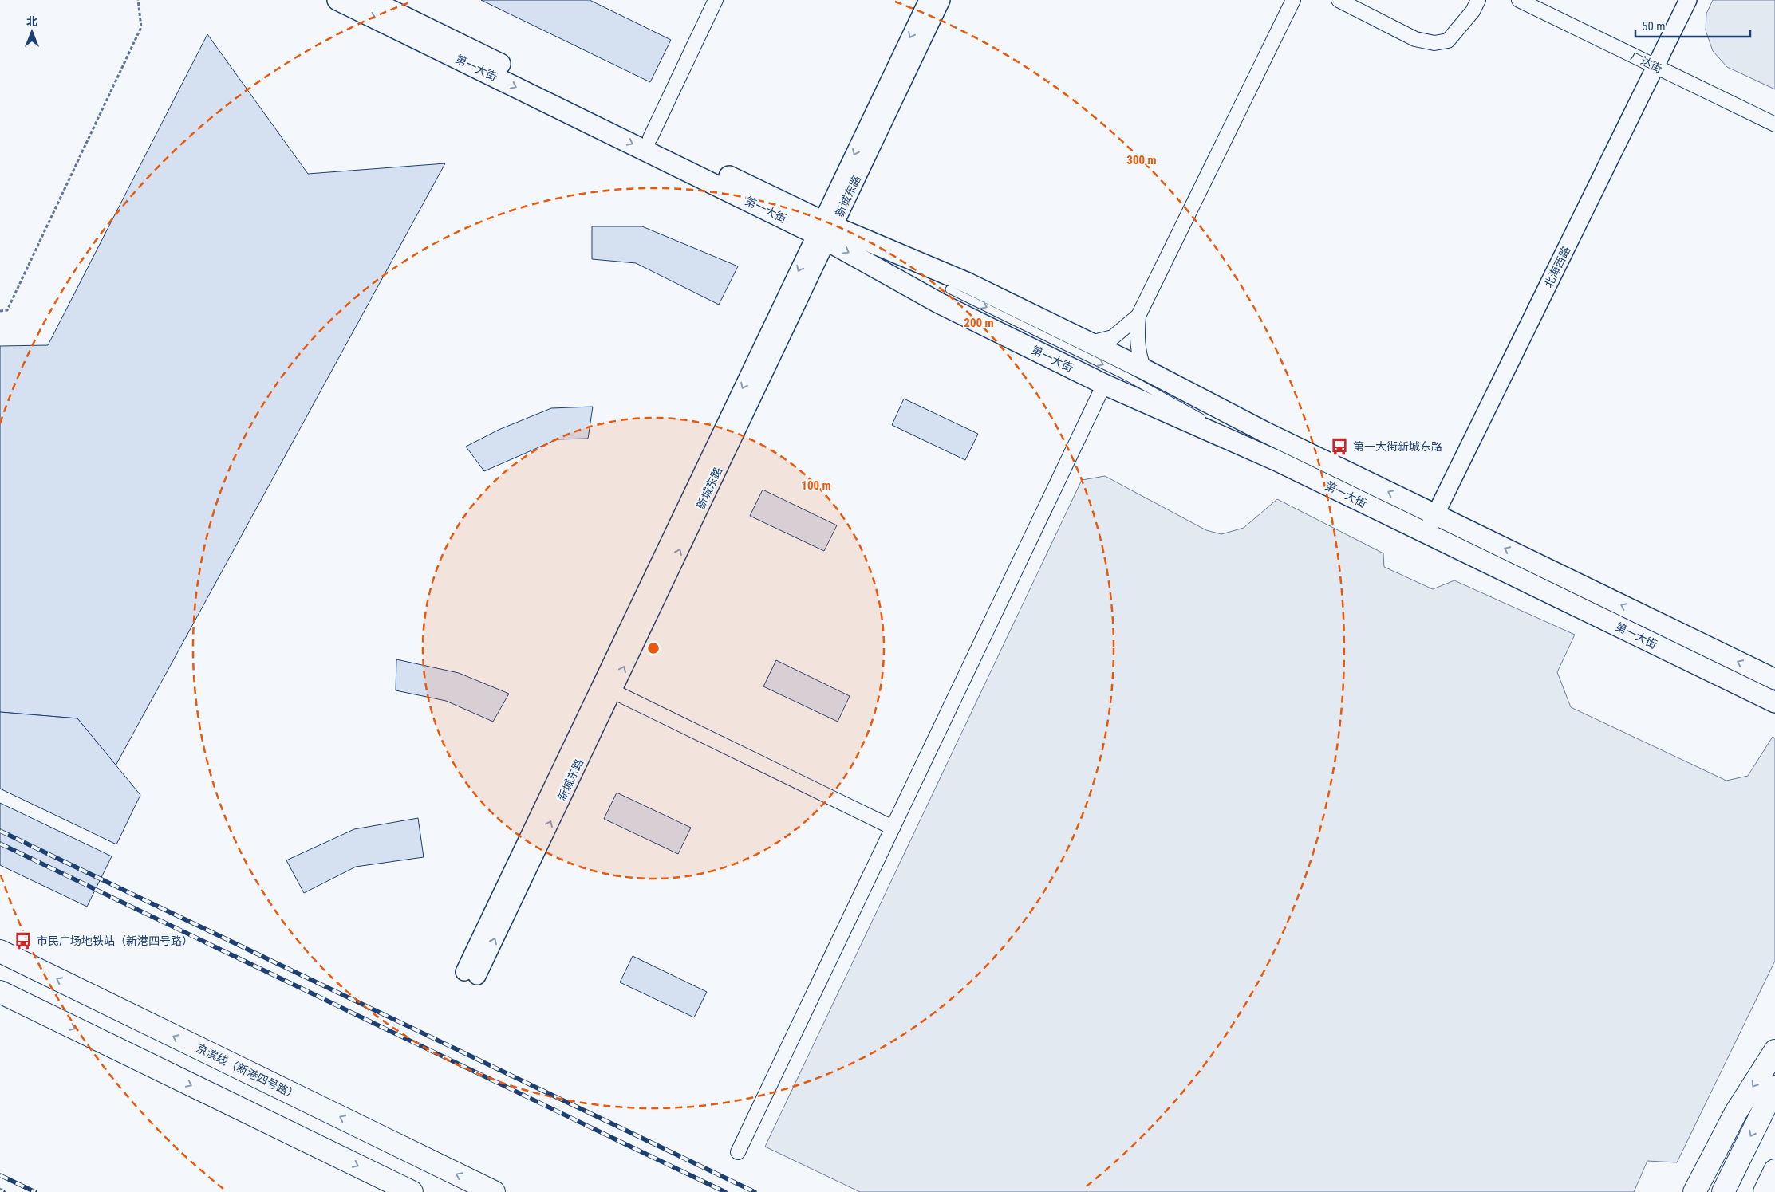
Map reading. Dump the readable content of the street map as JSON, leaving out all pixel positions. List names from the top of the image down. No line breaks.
{"streets":{"main road":["第一大街","京滨线（新港四号路）"],"street":["广达街","新城东路","北海西路"]},"crossings":[["广达街","北海西路"],["第一大街","新城东路"],["第一大街","北海西路"]],"places":{"bus stop":["第一大街新城东路","市民广场地铁站（新港四号路）"]},"scale_bar":"50 m","north":"top","rings":["300 m","200 m","100 m"]}
